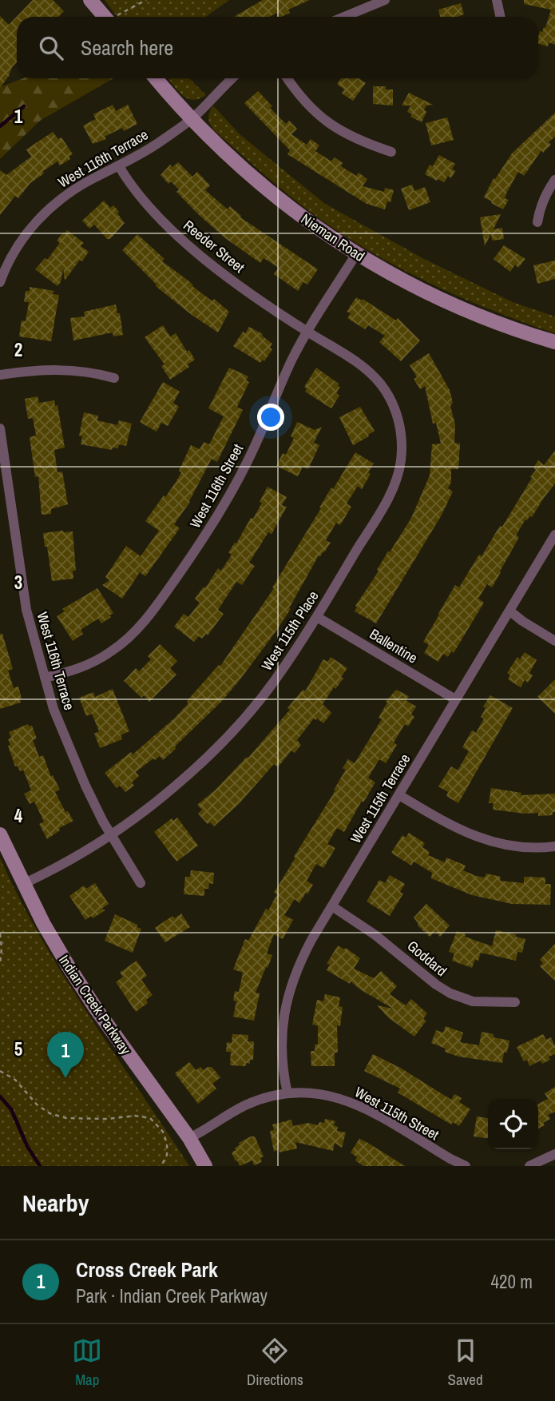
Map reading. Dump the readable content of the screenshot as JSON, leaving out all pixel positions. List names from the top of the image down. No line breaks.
{"streets":{"street":["West 116th Terrace","Nieman Road","Reeder Street","West 116th Street","West 115th Place","Ballentine","West 115th Terrace","Goddard","Indian Creek Parkway","West 115th Street"]},"crossings":[["West 116th Terrace","Nieman Road"],["West 116th Terrace","Reeder Street"],["West 116th Terrace","West 116th Street"],["West 116th Terrace","West 115th Place"],["Nieman Road","West 116th Street"],["Reeder Street","West 116th Street"],["Reeder Street","West 115th Place"],["West 116th Street","West 115th Place"],["West 115th Place","Ballentine"],["West 115th Place","Indian Creek Parkway"],["Ballentine","West 115th Terrace"],["West 115th Terrace","Goddard"],["West 115th Terrace","West 115th Street"],["Indian Creek Parkway","West 115th Street"]],"page":{"search":"Search here","pins":"1","heading":"Nearby","list":[{"mark":"1","name":"Cross Creek Park","note":"Park · Indian Creek Parkway","value":"420 m"}],"nav":["Map","Directions","Saved"]},"grid":{"rows":["1","2","3","4","5"]}}
